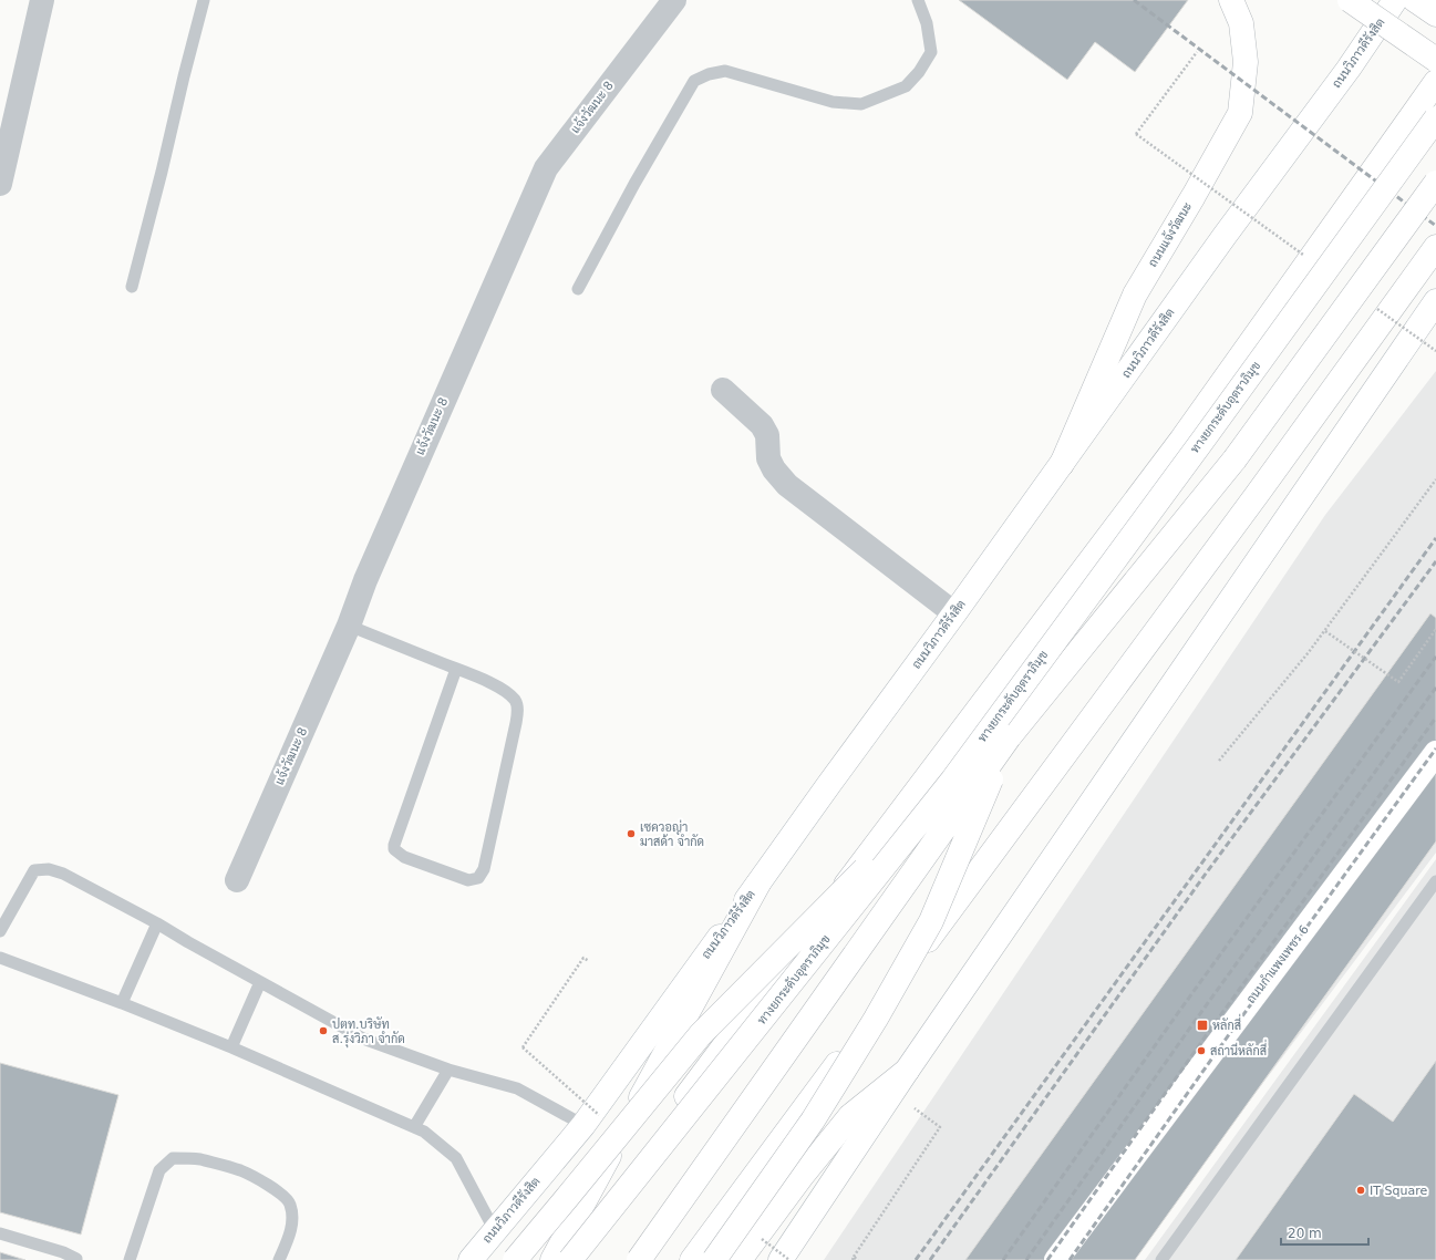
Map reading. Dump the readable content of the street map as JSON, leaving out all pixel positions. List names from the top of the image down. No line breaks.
{"streets":{"main road":["ถนนวิภาวดีรังสิต","ถนนแจ้งวัฒนะ","ทางยกระดับอุตราภิมุข","ถนนกำแพงเพชร 6"],"street":["แจ้งวัฒนะ 8"]},"crossings":[["ถนนวิภาวดีรังสิต","ถนนแจ้งวัฒนะ"]],"places":{"other":["เซควอญ่า มาสด้า จำกัด","ปตท.บริษัท ส.รุ่งวิภา จำกัด","สถานีหลักสี่","IT Square"],"transit":["หลักสี่"]},"scale_bar":"20 m"}
